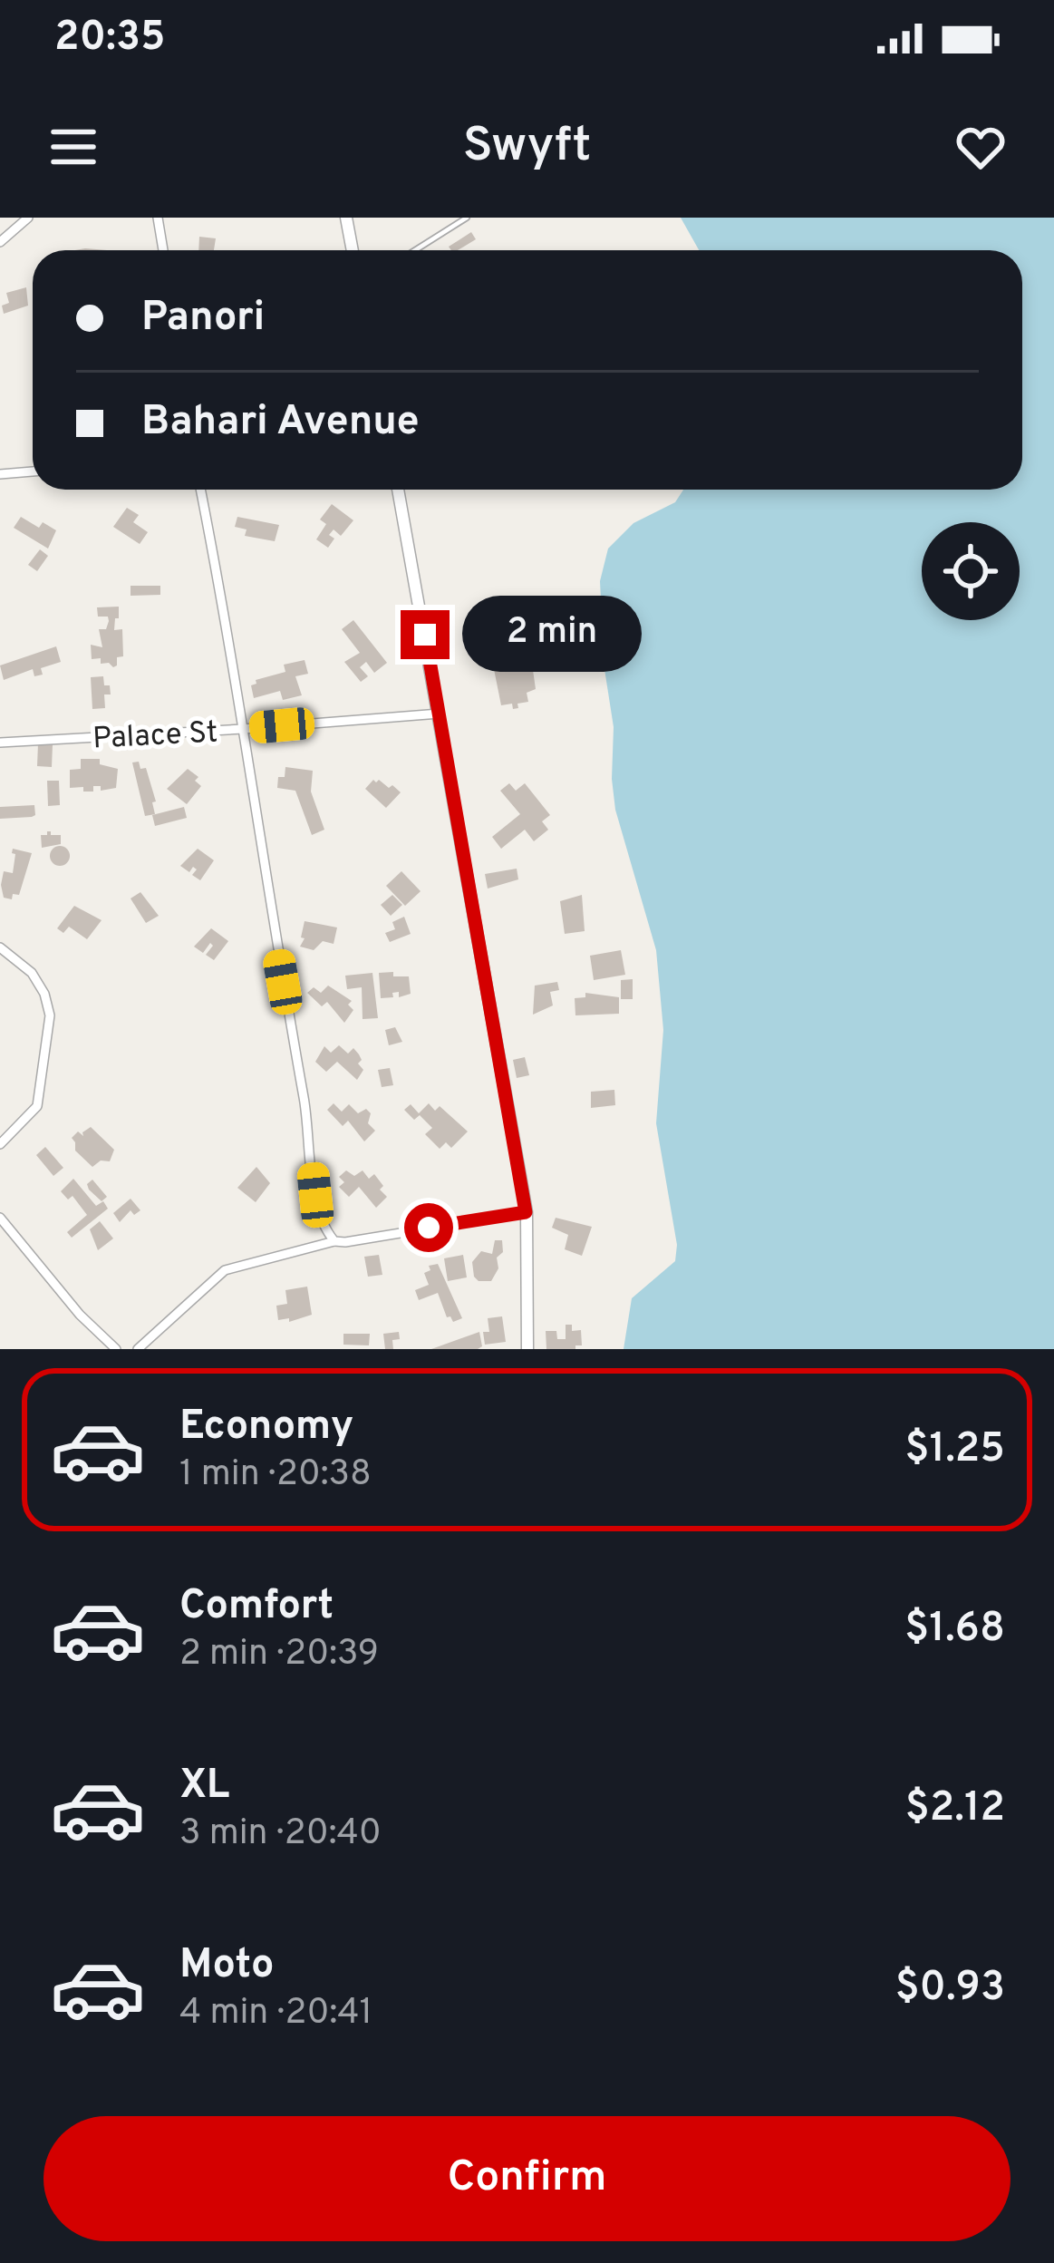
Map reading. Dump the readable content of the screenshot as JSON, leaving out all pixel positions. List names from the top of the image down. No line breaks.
{"streets":{"street":["Palace St"]},"page":{"status":"20:35","header":"Swyft","banner":["Panori","Bahari Avenue"],"bubble":"2 min","list":[{"name":"Economy","note":"1 min · 20:38","value":"$1.25"},{"name":"Comfort","note":"2 min · 20:39","value":"$1.68"},{"name":"XL","note":"3 min · 20:40","value":"$2.12"},{"name":"Moto","note":"4 min · 20:41","value":"$0.93"}],"buttons":"Confirm"}}
